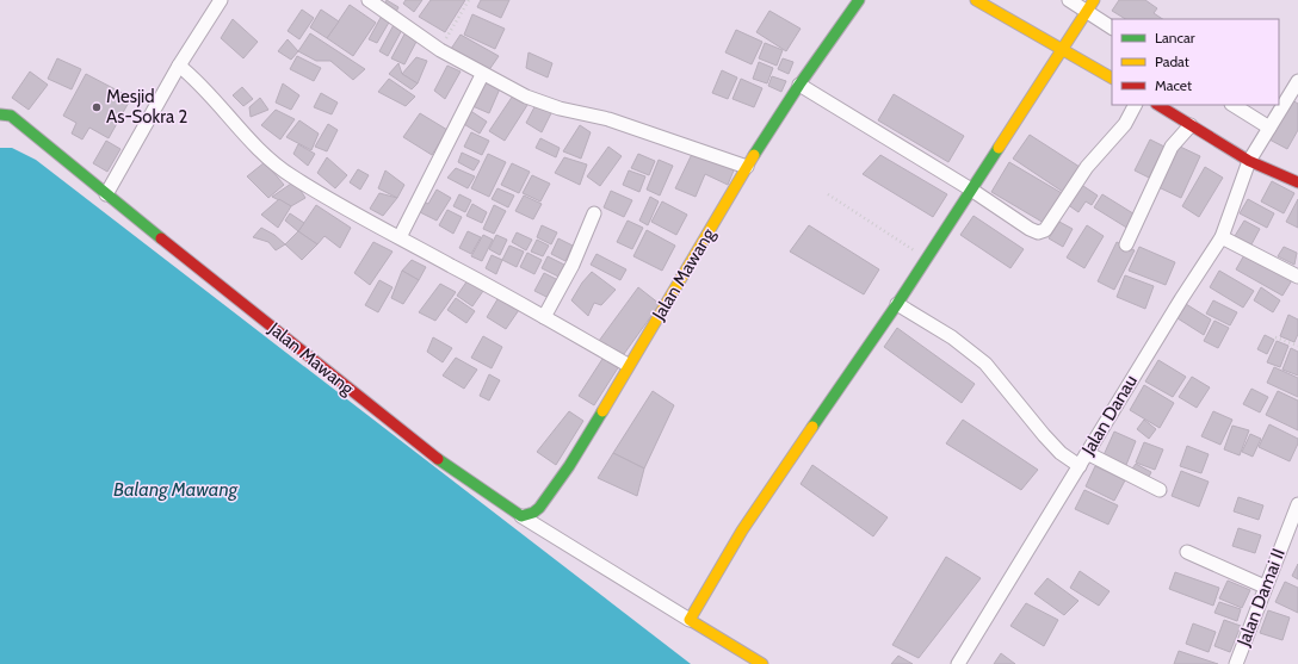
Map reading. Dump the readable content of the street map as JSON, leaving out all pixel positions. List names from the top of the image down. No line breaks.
{"streets":{"street":["Jalan Mawang","Jalan Danau","Jalan Damai II"]},"water":["Balang Mawang"],"places":["Mesjid As-Sokra 2"],"legend":["Lancar","Padat","Macet"]}
